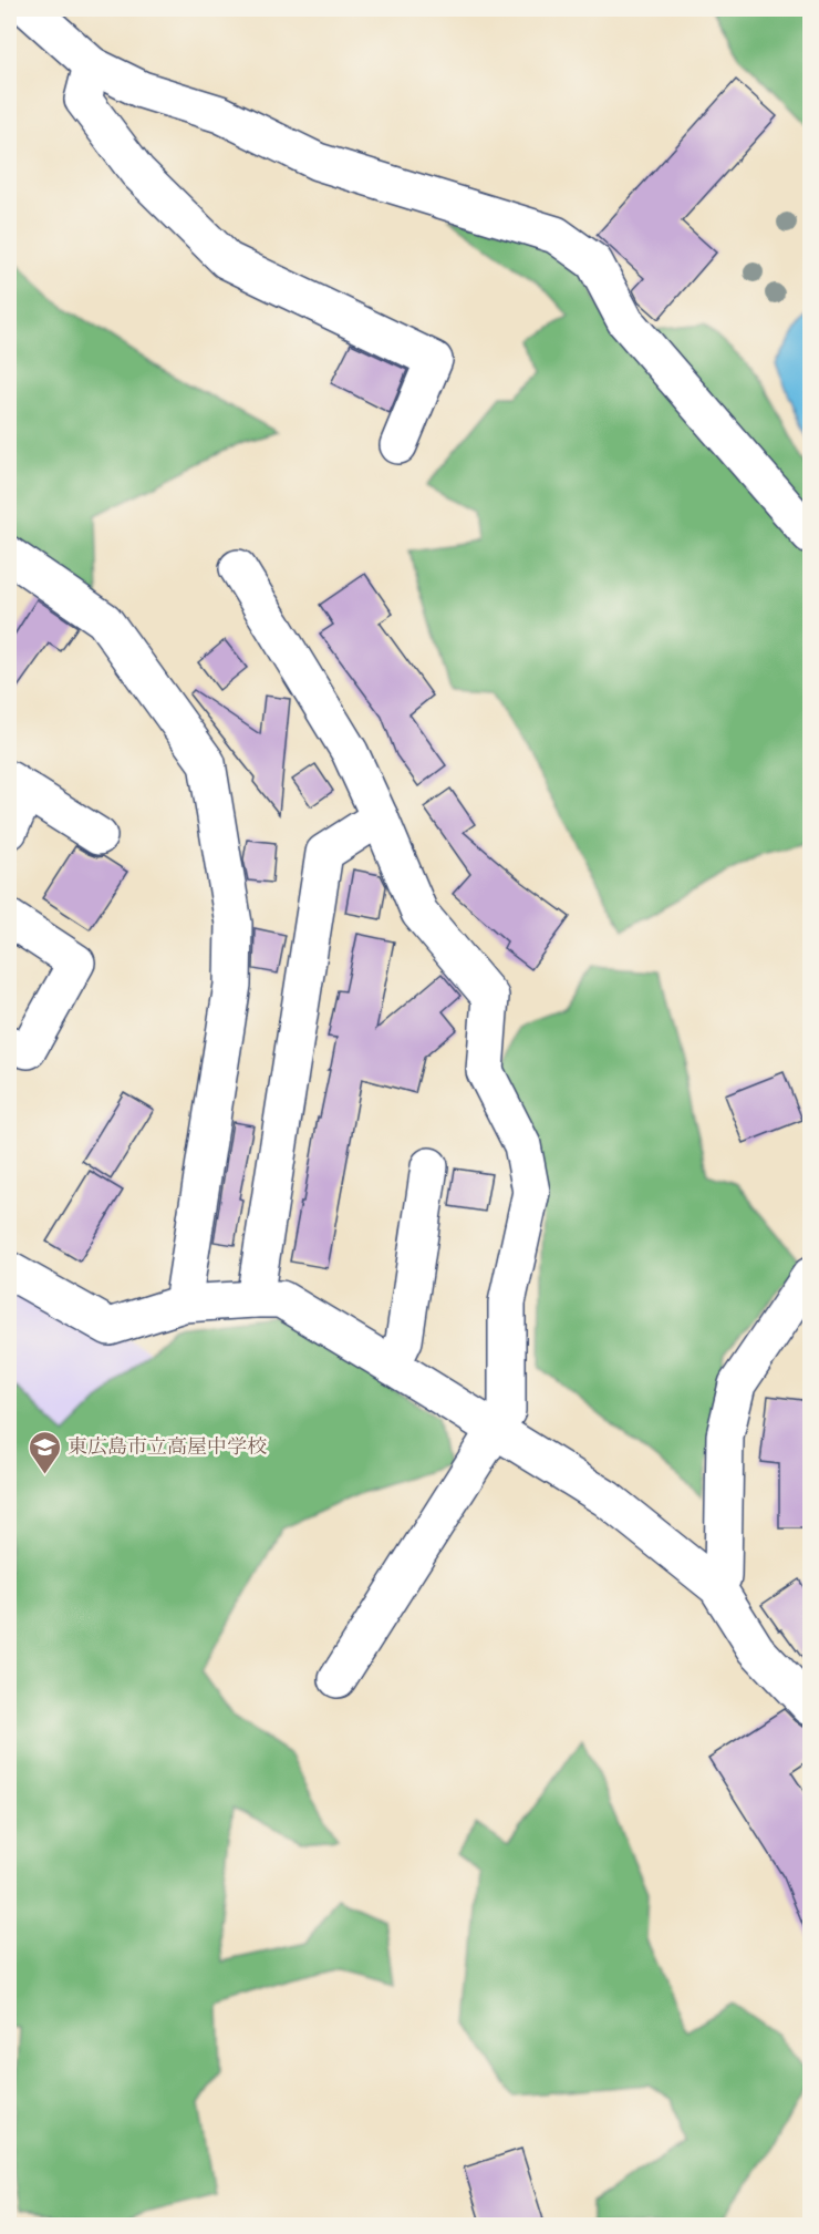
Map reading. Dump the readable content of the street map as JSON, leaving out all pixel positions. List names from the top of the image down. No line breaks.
{"places":{"school or university":["東広島市立高屋中学校"]}}
